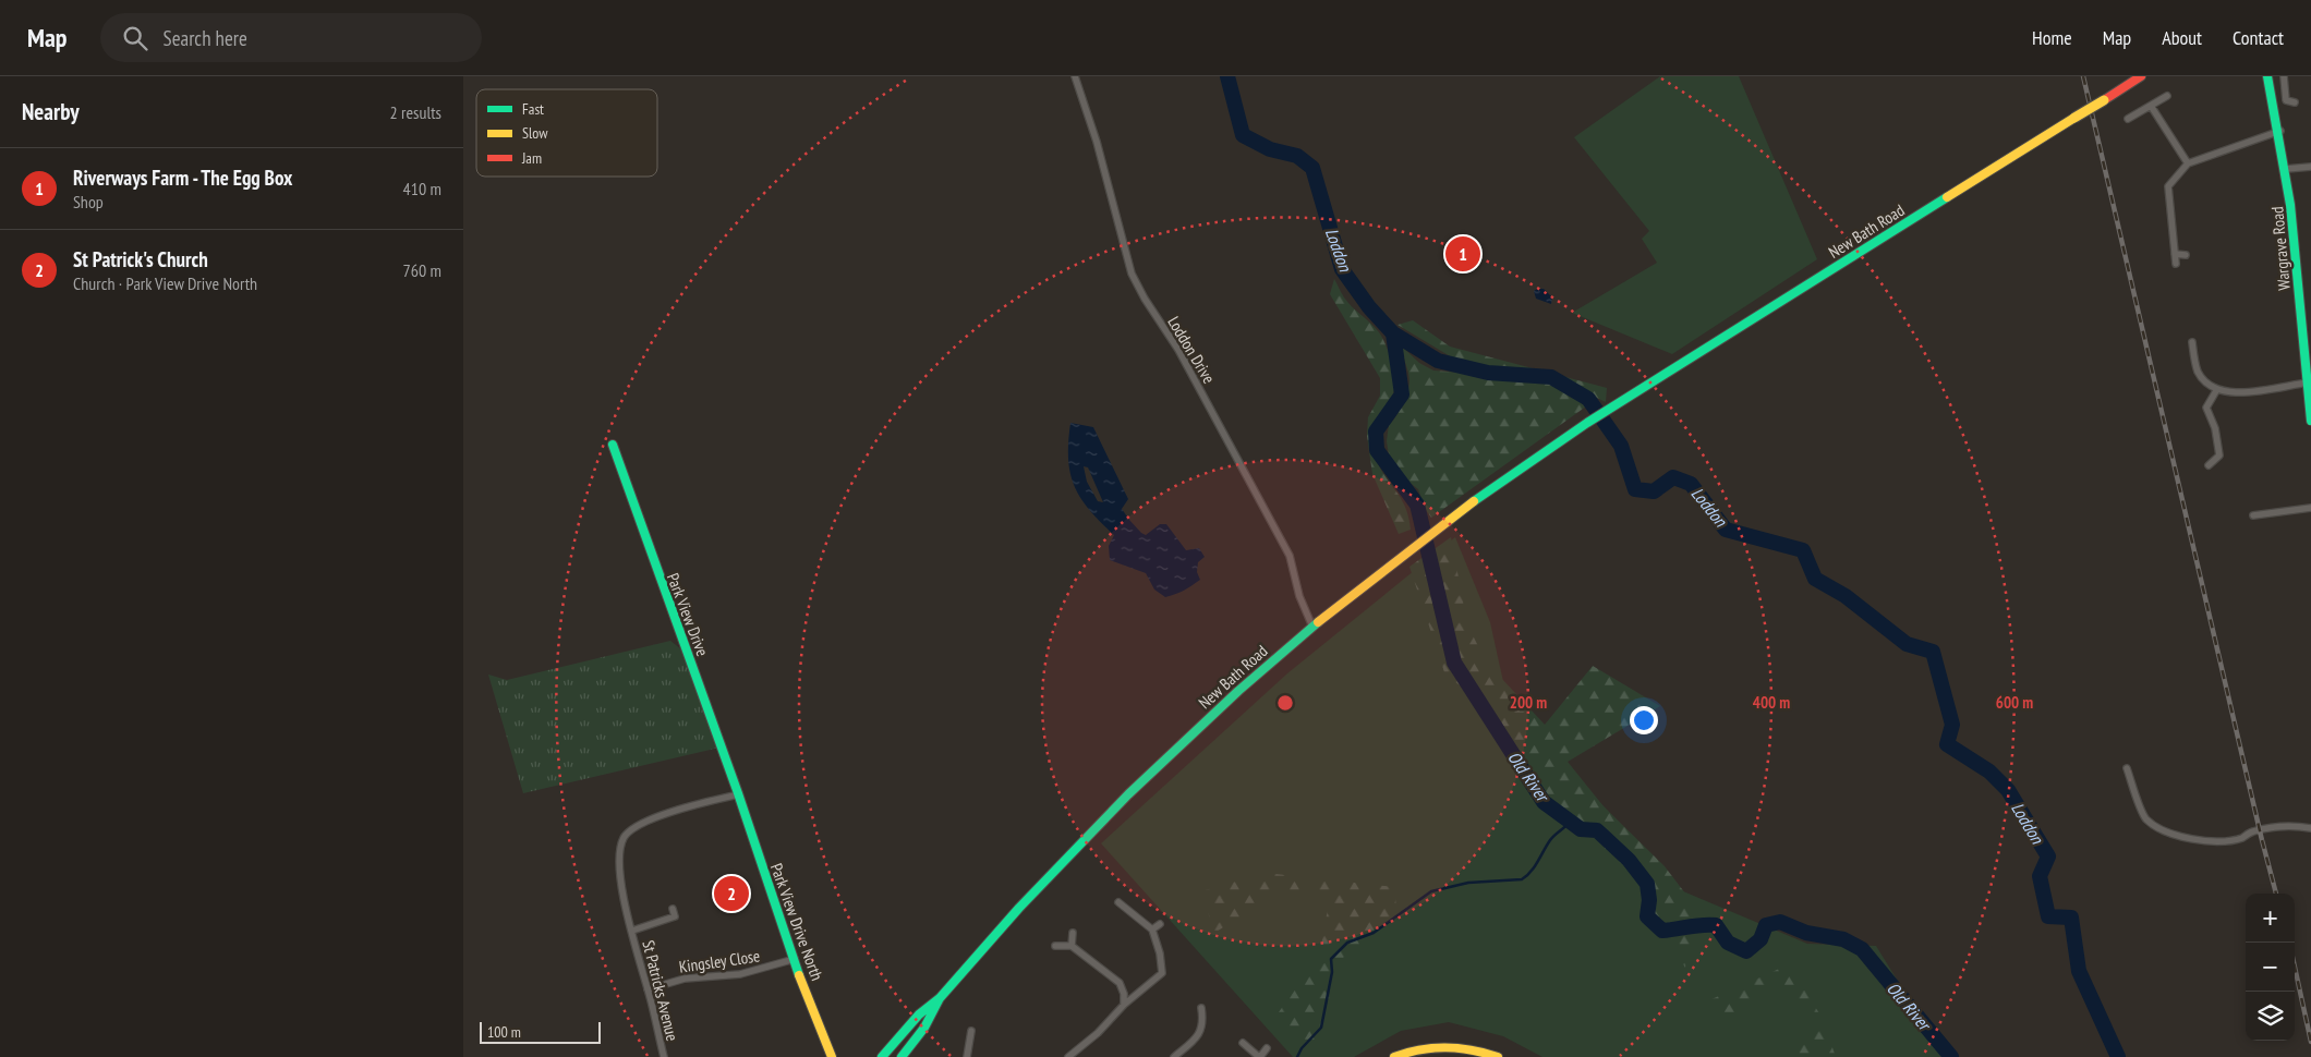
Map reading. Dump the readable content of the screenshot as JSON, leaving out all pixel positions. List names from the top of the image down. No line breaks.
{"streets":{"main road":["New Bath Road","Wargrave Road","Park View Drive","Park View Drive North"],"street":["Loddon Drive","Kingsley Close","St Patricks Avenue"]},"crossings":[["New Bath Road","Loddon Drive"],["Park View Drive","Park View Drive North"],["Park View Drive","St Patricks Avenue"],["Park View Drive North","Kingsley Close"],["Park View Drive North","St Patricks Avenue"],["Kingsley Close","St Patricks Avenue"]],"water":["Loddon","Old River"],"legend":["Fast","Slow","Jam"],"scale_bar":"100 m","page":{"header":"Map","search":"Search here","nav":["Home","Map","About","Contact"],"heading":["Nearby","2 results"],"list":[{"mark":"1","name":"Riverways Farm - The Egg Box","note":"Shop","value":"410 m"},{"mark":"2","name":"St Patrick's Church","note":"Church · Park View Drive North","value":"760 m"}],"pins":["1","2"],"map_buttons":["+","−"],"scale":"100 m"},"rings":["200 m","400 m","600 m"]}
